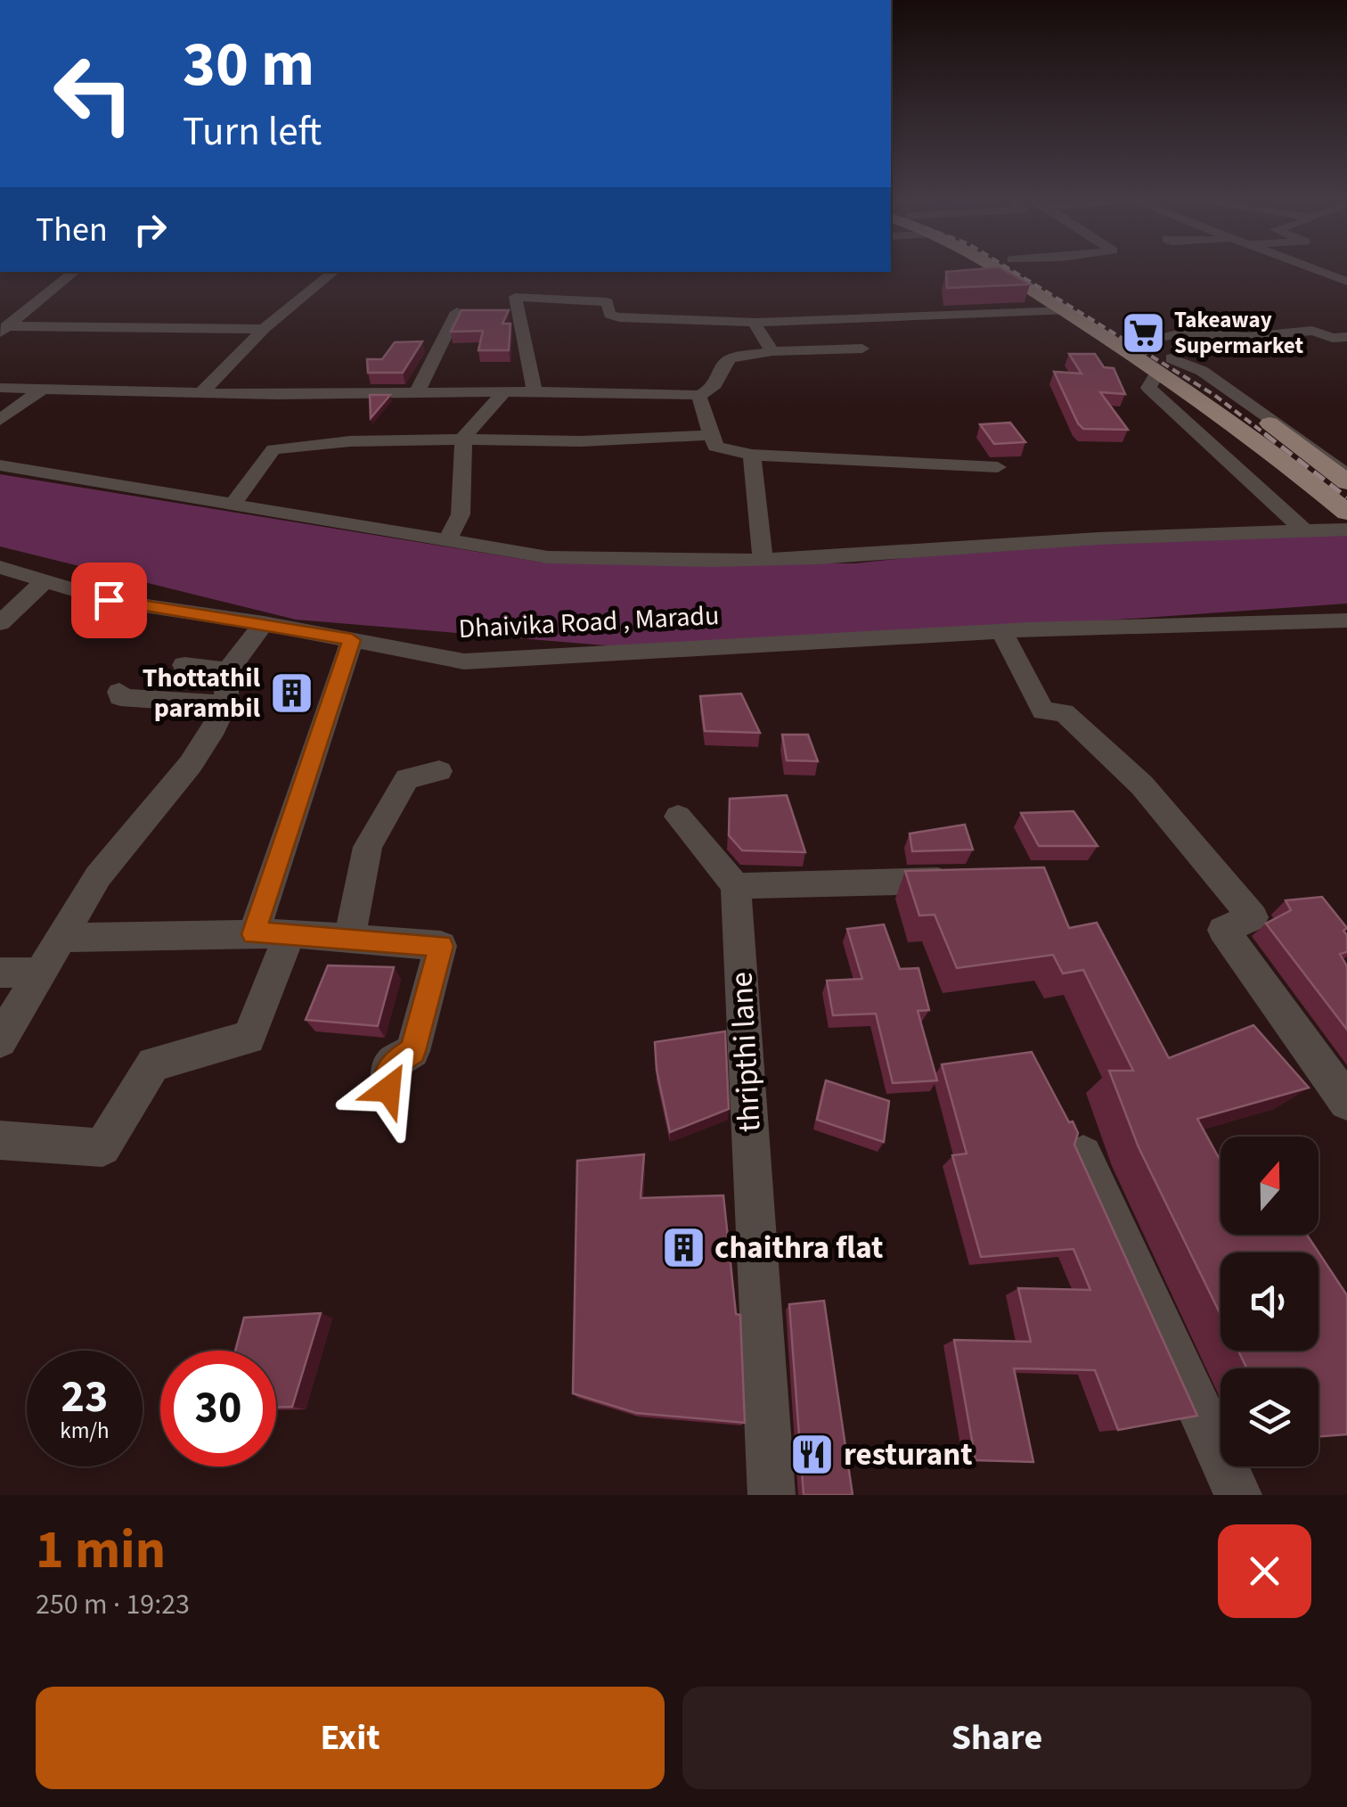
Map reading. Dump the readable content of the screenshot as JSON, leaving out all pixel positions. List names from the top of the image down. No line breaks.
{"streets":{"street":["Dhaivika Road , Maradu","thripthi lane"]},"places":{"supermarket":["Takeaway Supermarket"],"building":["Thottathil parambil","chaithra flat"],"restaurant":["resturant"]},"north":"top","page":{"turn":["30 m","Turn left"],"then":"Then","speed":"23 km/h","limit":"30","heading":["1 min","250 m · 19:23"],"buttons":["Exit","Share"]}}
